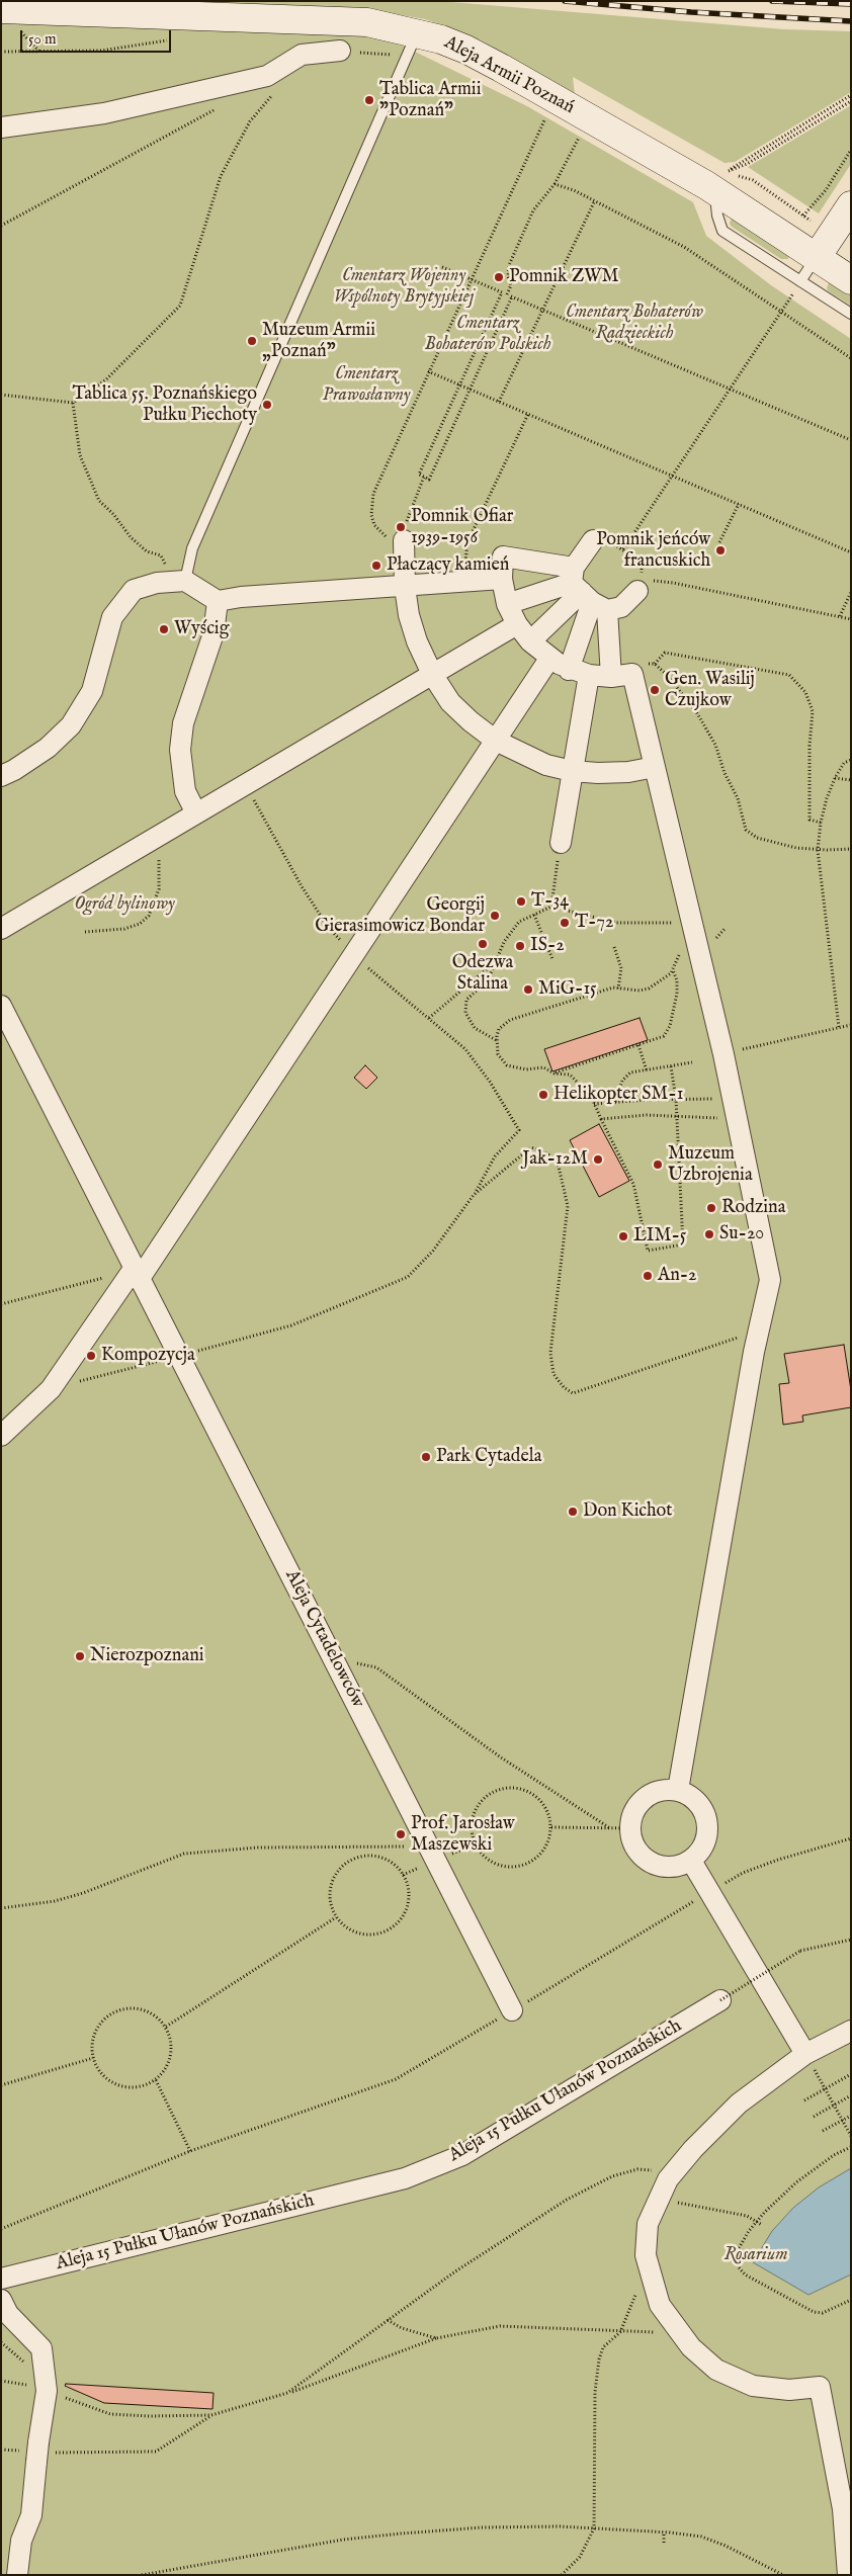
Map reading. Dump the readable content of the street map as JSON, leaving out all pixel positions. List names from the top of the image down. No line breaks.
{"streets":{"street":["Aleja Armii Poznań","Aleja Cytadelowców","Aleja 15 Pułku Ułanów Poznańskich"]},"parks":["Cmentarz Wojenny Wspólnoty Brytyjskiej","Cmentarz Bohaterów Radzieckich","Cmentarz Bohaterów Polskich","Cmentarz Prawosławny","Ogród bylinowy","Rosarium"],"places":["Tablica Armii \"Poznań\"","Pomnik ZWM","Muzeum Armii „Poznań”","Tablica 55. Poznańskiego Pułku Piechoty","Pomnik Ofiar 1939-1956","Pomnik jeńców francuskich","Płaczący kamień","Wyścig","Gen. Wasilij Czujkow","T-34","Georgij Gierasimowicz Bondar","T-72","Odezwa Stalina","IS-2","MiG-15","Helikopter SM-1","Jak-12M","Muzeum Uzbrojenia","Rodzina","Su-20","LIM-5","An-2","Kompozycja","Park Cytadela","Don Kichot","Nierozpoznani","Prof. Jarosław Maszewski"],"scale_bar":"50 m"}
